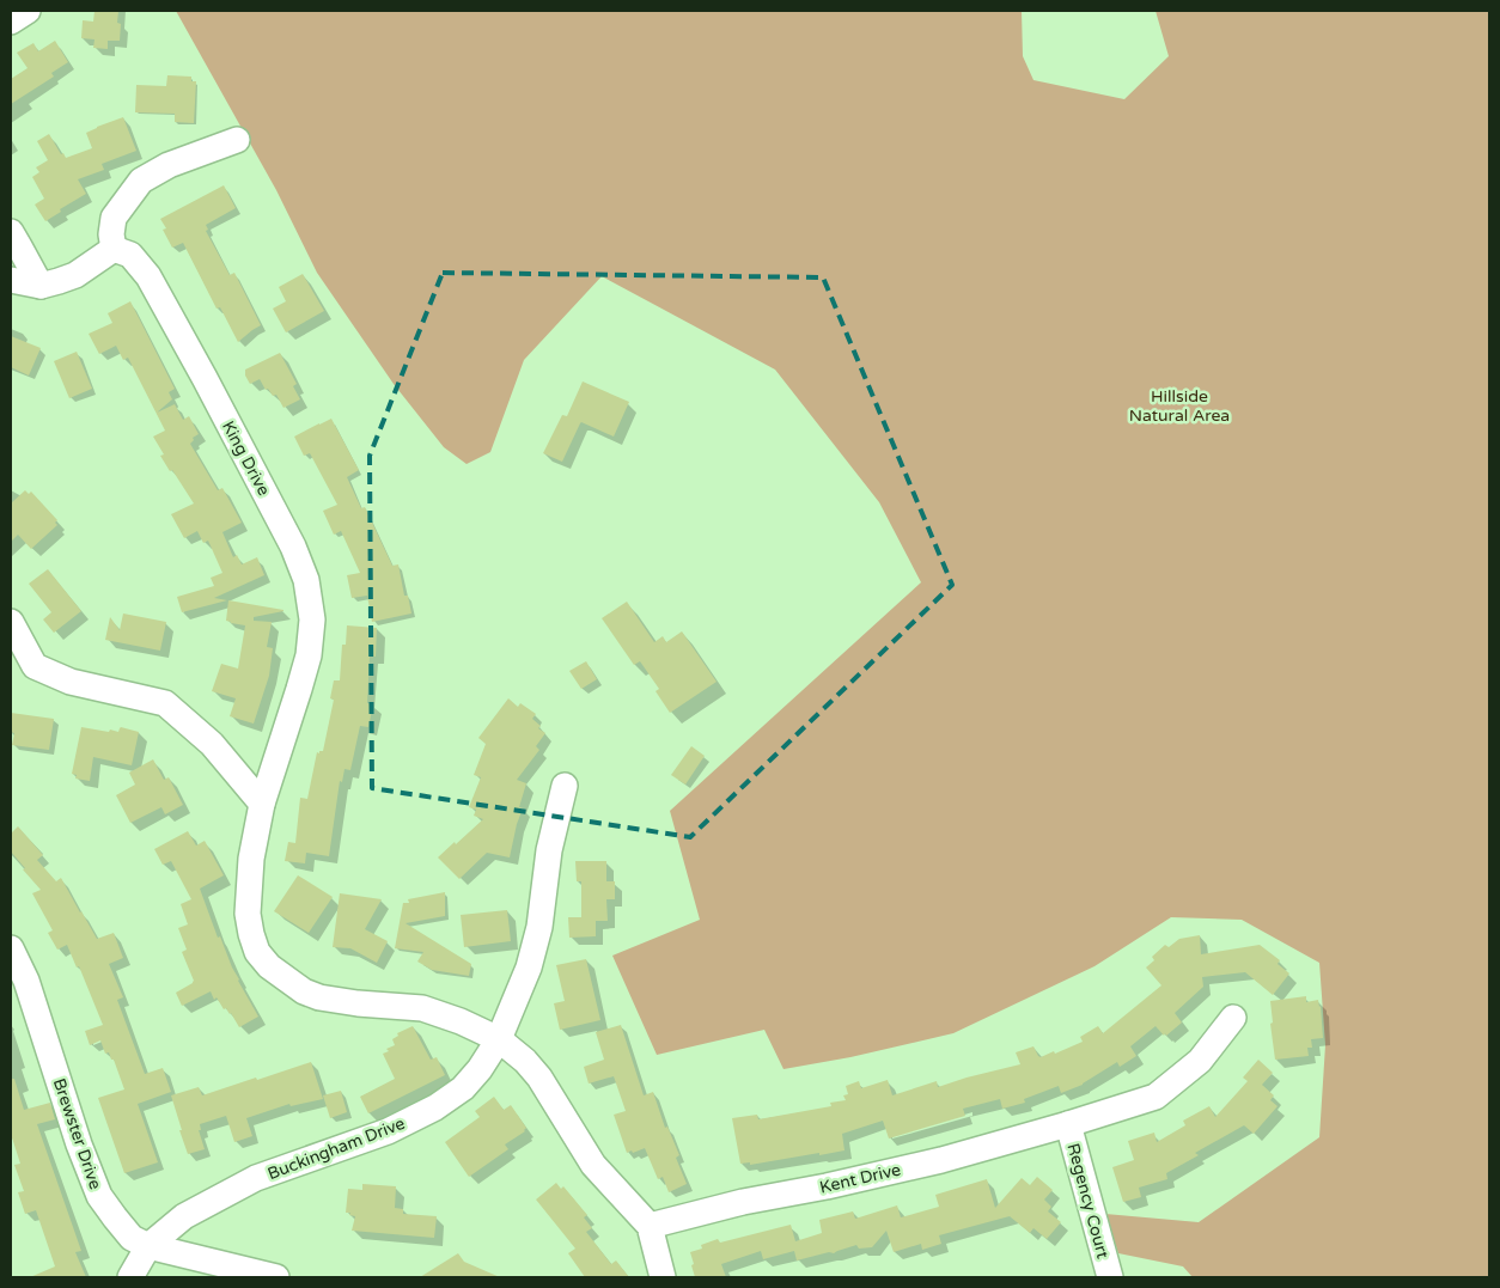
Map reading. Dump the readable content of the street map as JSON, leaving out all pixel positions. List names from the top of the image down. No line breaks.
{"streets":{"street":["King Drive","Brewster Drive","Buckingham Drive","Kent Drive","Regency Court"]},"crossings":[["King Drive","Buckingham Drive"],["King Drive","Kent Drive"],["Brewster Drive","Buckingham Drive"],["Kent Drive","Regency Court"]],"parks":["Hillside Natural Area"]}
